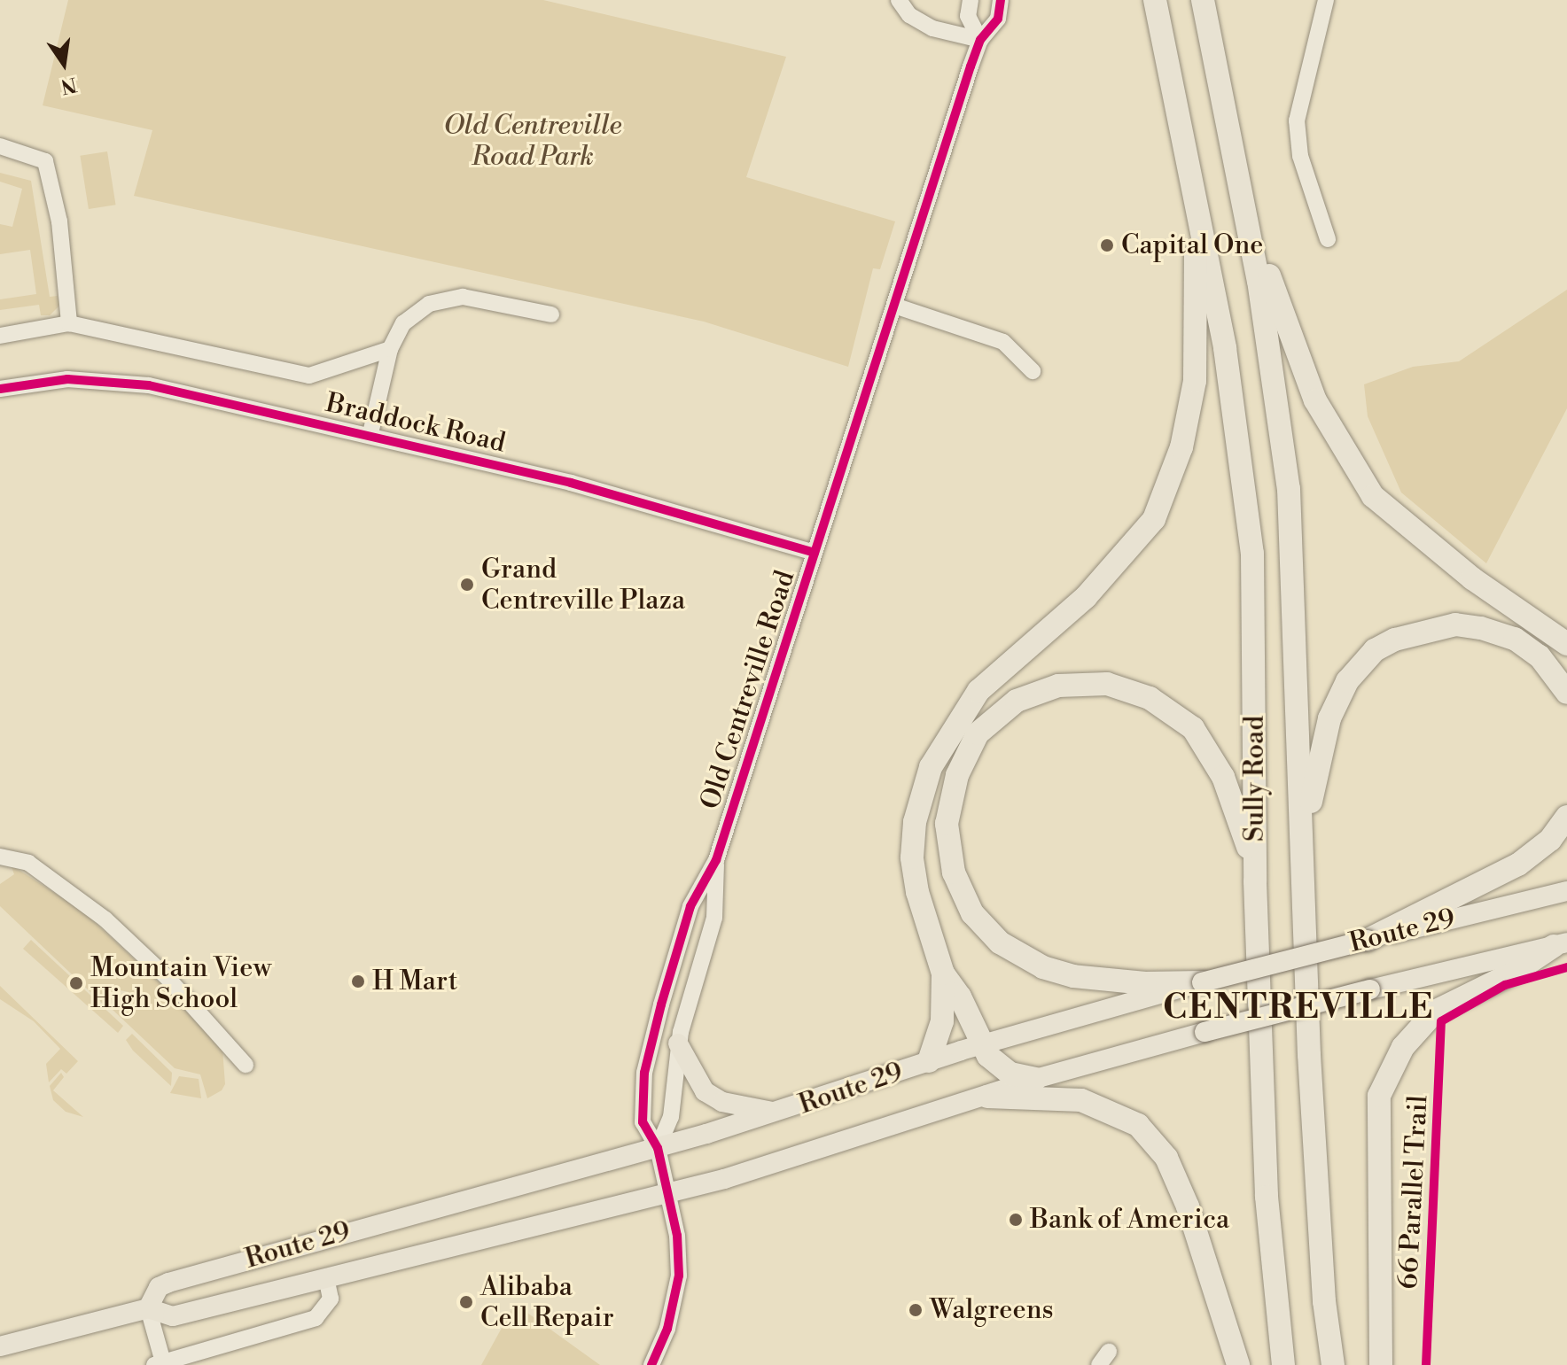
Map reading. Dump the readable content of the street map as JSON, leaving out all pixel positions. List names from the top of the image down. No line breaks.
{"streets":{"highway":["Sully Road"],"main road":["Route 29"],"street":["Braddock Road","Old Centreville Road"],"cycle path":["66 Parallel Trail"]},"crossings":[["Braddock Road","Old Centreville Road"],["Old Centreville Road","Route 29"]],"districts":["CENTREVILLE"],"parks":["Old Centreville Road Park"],"places":["Capital One","Grand Centreville Plaza","H Mart","Mountain View High School","Bank of America","Alibaba Cell Repair","Walgreens"],"north":"bottom"}
